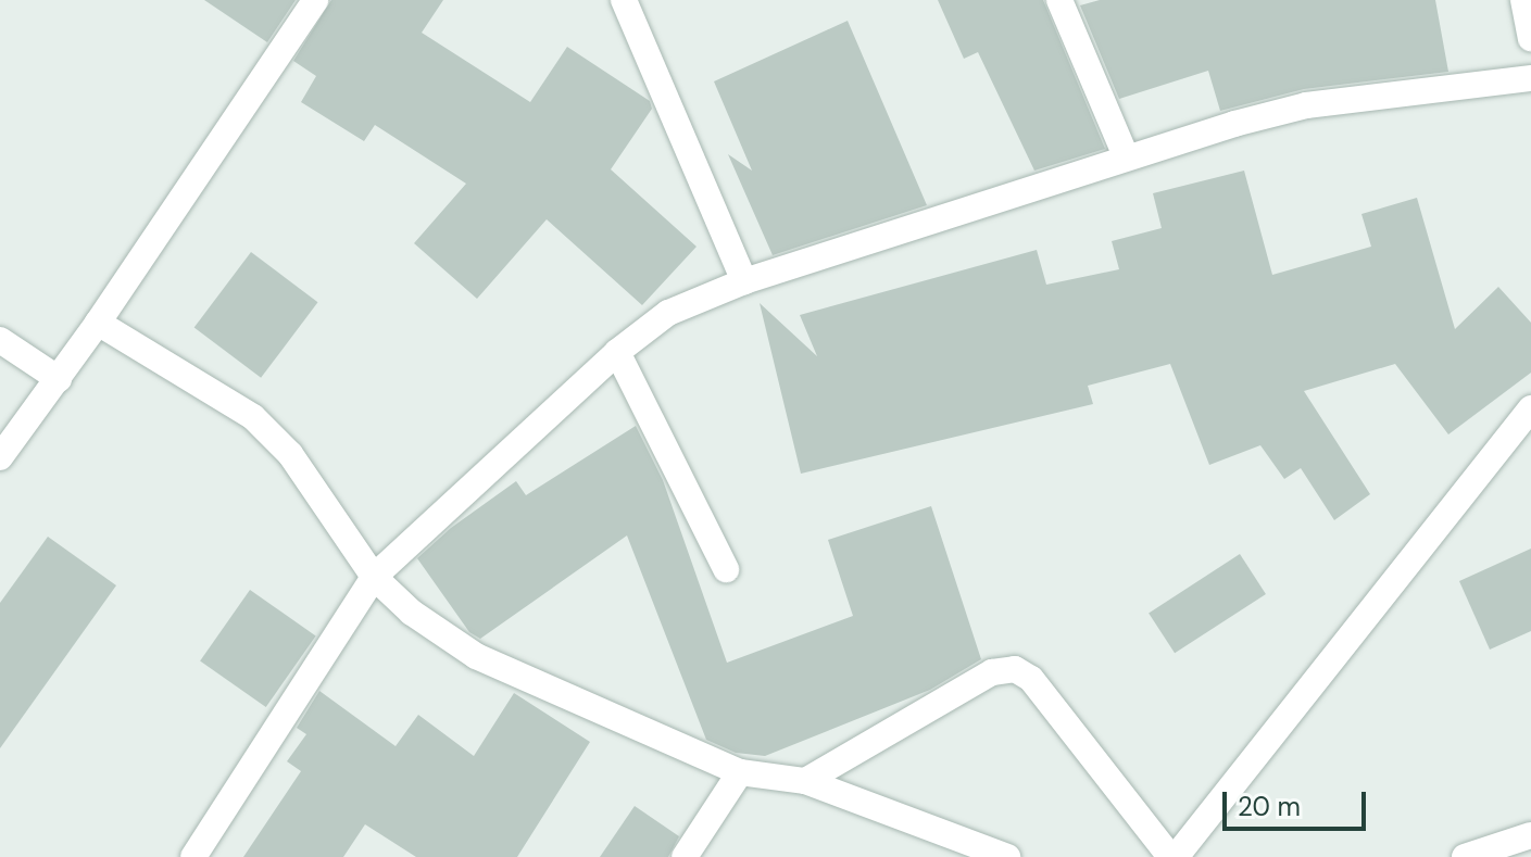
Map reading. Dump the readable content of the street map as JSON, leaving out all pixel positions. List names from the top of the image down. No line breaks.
{"scale_bar":"20 m"}
